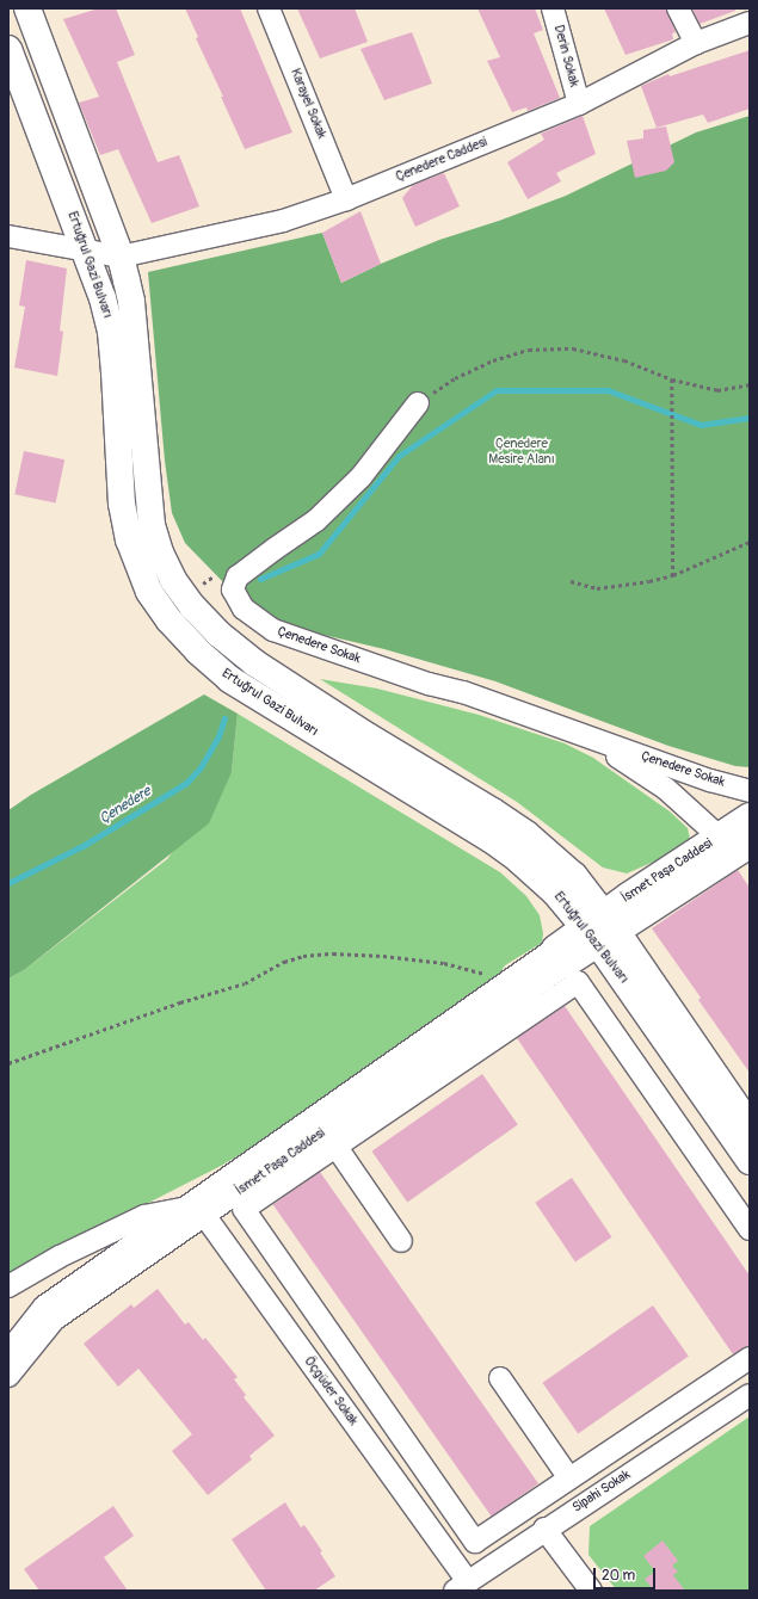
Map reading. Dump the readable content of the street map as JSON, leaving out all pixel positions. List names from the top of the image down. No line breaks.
{"streets":{"main road":["Ertuğrul Gazi Bulvarı","İsmet Paşa Caddesi"],"street":["Derin Sokak","Karayel Sokak","Çenedere Caddesi","Çenedere Sokak","Öçgüder Sokak","Sipahi Sokak"]},"crossings":[["Derin Sokak","Çenedere Caddesi"],["Karayel Sokak","Çenedere Caddesi"],["Çenedere Caddesi","Ertuğrul Gazi Bulvarı"],["Ertuğrul Gazi Bulvarı","İsmet Paşa Caddesi"],["Çenedere Sokak","İsmet Paşa Caddesi"],["İsmet Paşa Caddesi","Öçgüder Sokak"],["Öçgüder Sokak","Sipahi Sokak"]],"water":["Çenedere"],"parks":["Çenedere Mesire Alanı"],"scale_bar":"20 m"}
